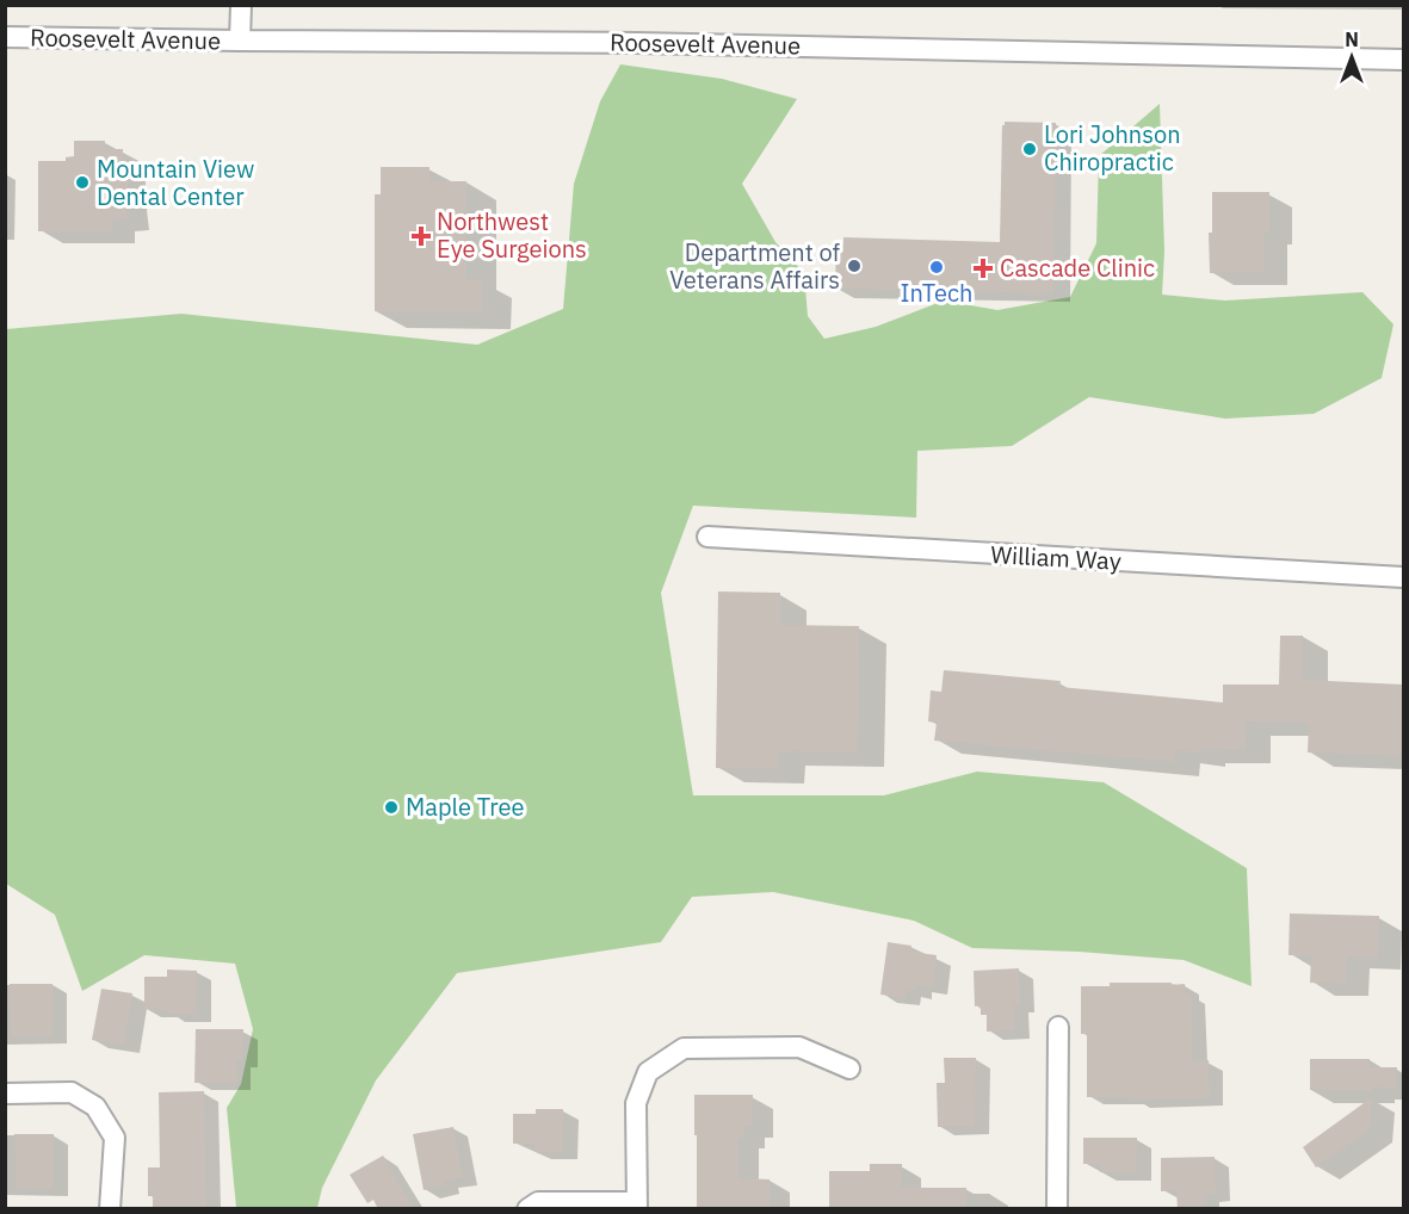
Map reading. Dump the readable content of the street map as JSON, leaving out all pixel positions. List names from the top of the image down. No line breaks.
{"streets":{"street":["Roosevelt Avenue","William Way"]},"places":{"other":["Lori Johnson Chiropractic","Mountain View Dental Center","Department of Veterans Affairs","InTech","Maple Tree"],"health":["Northwest Eye Surgeions","Cascade Clinic"]},"north":"top"}
